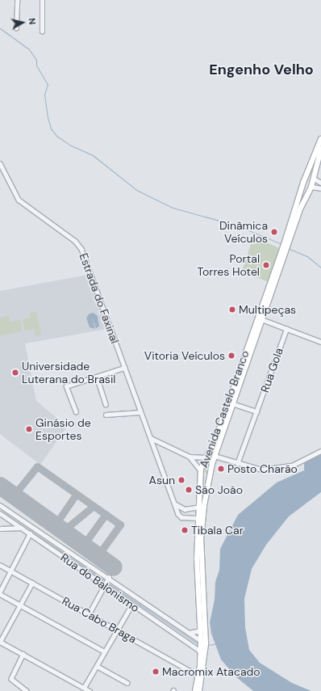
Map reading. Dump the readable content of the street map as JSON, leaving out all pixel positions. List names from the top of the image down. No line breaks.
{"streets":{"main road":["Avenida Castelo Branco"],"street":["Estrada do Faxinal","Rua Gola","Rua do Balonismo","Rua Cabo Braga"]},"crossings":[["Estrada do Faxinal","Avenida Castelo Branco"],["Avenida Castelo Branco","Rua do Balonismo"],["Avenida Castelo Branco","Rua Cabo Braga"]],"districts":["Engenho Velho"],"places":["Dinâmica Veículos","Portal Torres Hotel","Multipeças","Vitoria Veículos","Universidade Luterana do Brasil","Ginásio de Esportes","Posto Charão","Asun","São João","Tibala Car","Macromix Atacado"],"north":"right"}
